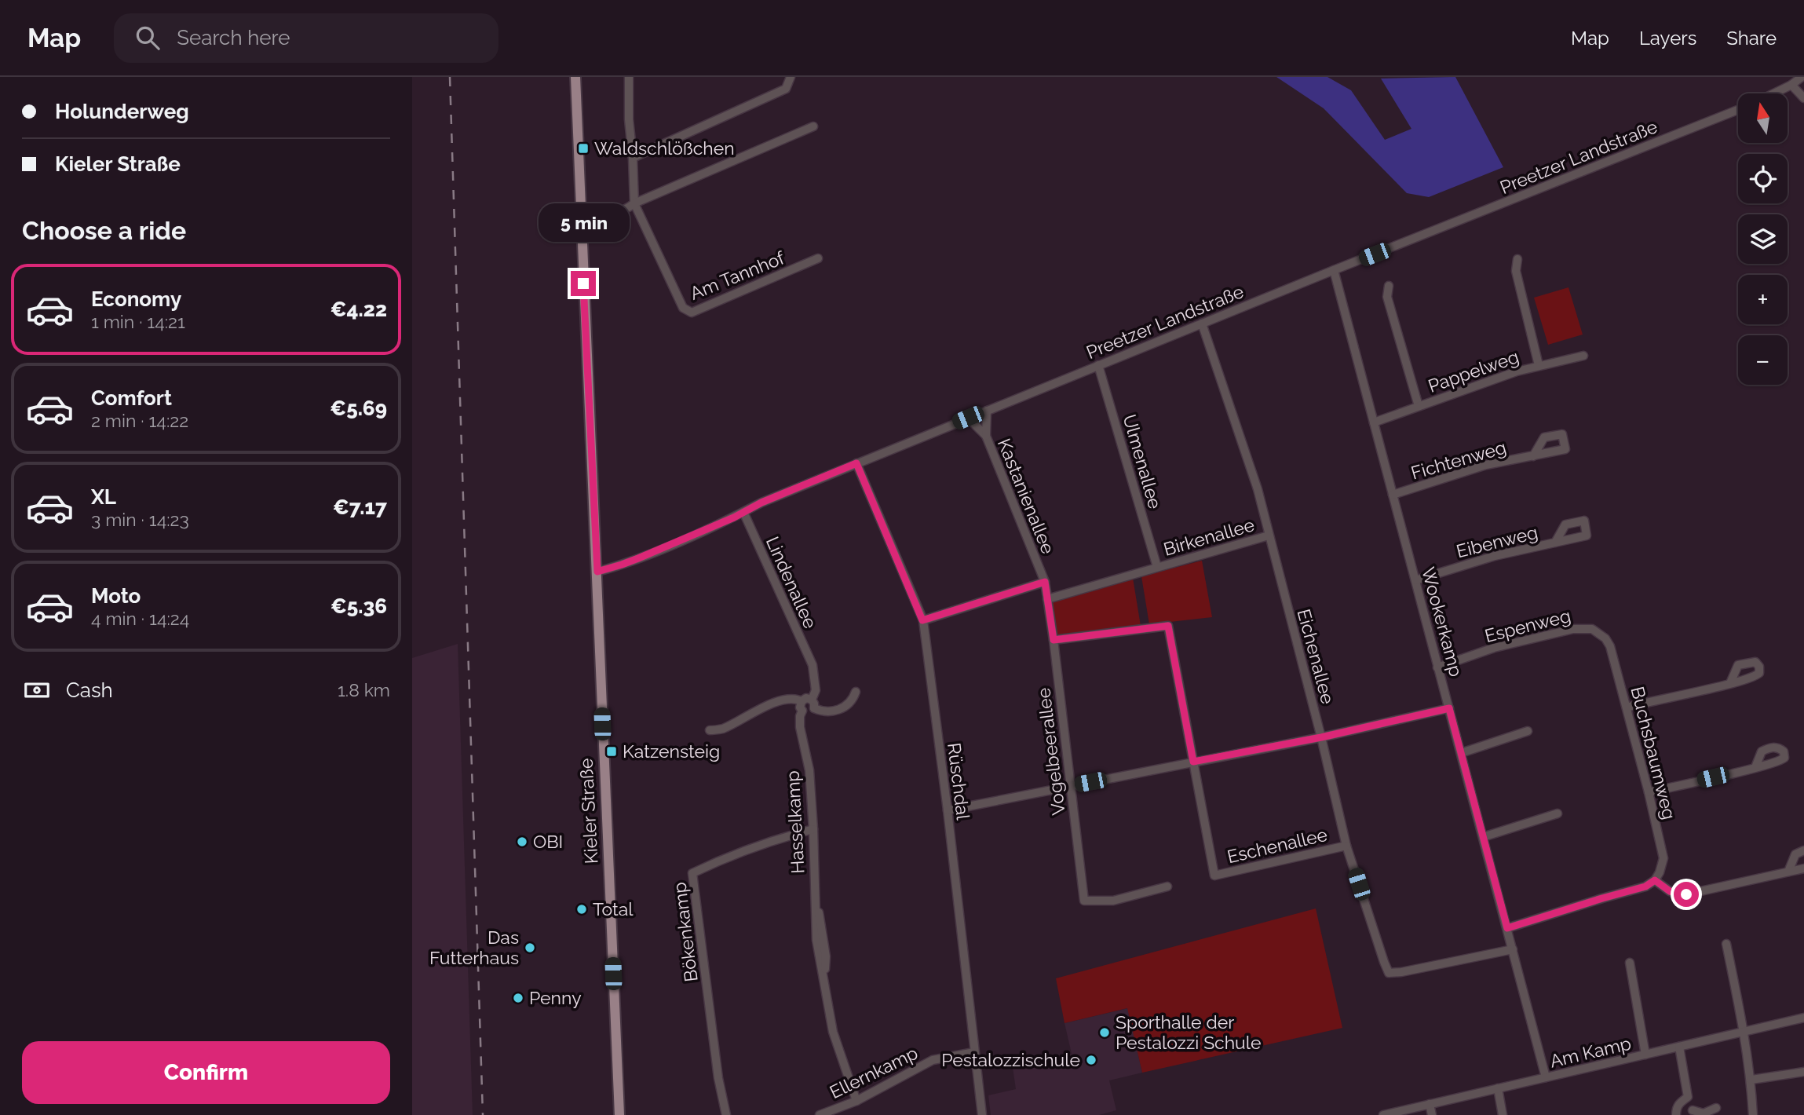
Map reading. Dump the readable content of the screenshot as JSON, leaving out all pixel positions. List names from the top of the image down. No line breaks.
{"streets":{"main road":["Kieler Straße"],"street":["Preetzer Landstraße","Am Tannhof","Pappelweg","Fichtenweg","Ulmenallee","Kastanienallee","Birkenallee","Eibenweg","Lindenallee","Wookerkamp","Espenweg","Eichenallee","Vogelbeerallee","Buchsbaumweg","Rüschdal","Hasselkamp","Eschenallee","Bökenkamp","Am Kamp","Ellernkamp"]},"crossings":[["Preetzer Landstraße","Ulmenallee"],["Preetzer Landstraße","Kastanienallee"],["Preetzer Landstraße","Lindenallee"],["Preetzer Landstraße","Wookerkamp"],["Preetzer Landstraße","Eichenallee"],["Preetzer Landstraße","Rüschdal"],["Preetzer Landstraße","Kieler Straße"],["Pappelweg","Wookerkamp"],["Fichtenweg","Wookerkamp"],["Ulmenallee","Birkenallee"],["Kastanienallee","Birkenallee"],["Kastanienallee","Vogelbeerallee"],["Birkenallee","Eichenallee"],["Birkenallee","Vogelbeerallee"],["Eibenweg","Wookerkamp"],["Lindenallee","Hasselkamp"],["Wookerkamp","Espenweg"],["Wookerkamp","Eichenallee"],["Wookerkamp","Am Kamp"],["Espenweg","Buchsbaumweg"],["Eichenallee","Eschenallee"],["Rüschdal","Ellernkamp"],["Hasselkamp","Bökenkamp"],["Hasselkamp","Ellernkamp"]],"places":{"transit":["Waldschlößchen","Katzensteig"],"other":["OBI","Total","Das Futterhaus","Penny","Sporthalle der Pestalozzi Schule","Pestalozzischule"]},"north":"top","page":{"header":"Map","search":"Search here","nav":["Map","Layers","Share"],"banner":["Holunderweg","Kieler Straße"],"map_buttons":["+","−"],"heading":"Choose a ride","bubble":"5 min","list":[{"name":"Economy","note":"1 min · 14:21","value":"€4.22"},{"name":"Comfort","note":"2 min · 14:22","value":"€5.69"},{"name":"XL","note":"3 min · 14:23","value":"€7.17"},{"name":"Moto","note":"4 min · 14:24","value":"€5.36"}],"pay":["Cash","1.8 km"],"buttons":"Confirm"}}
